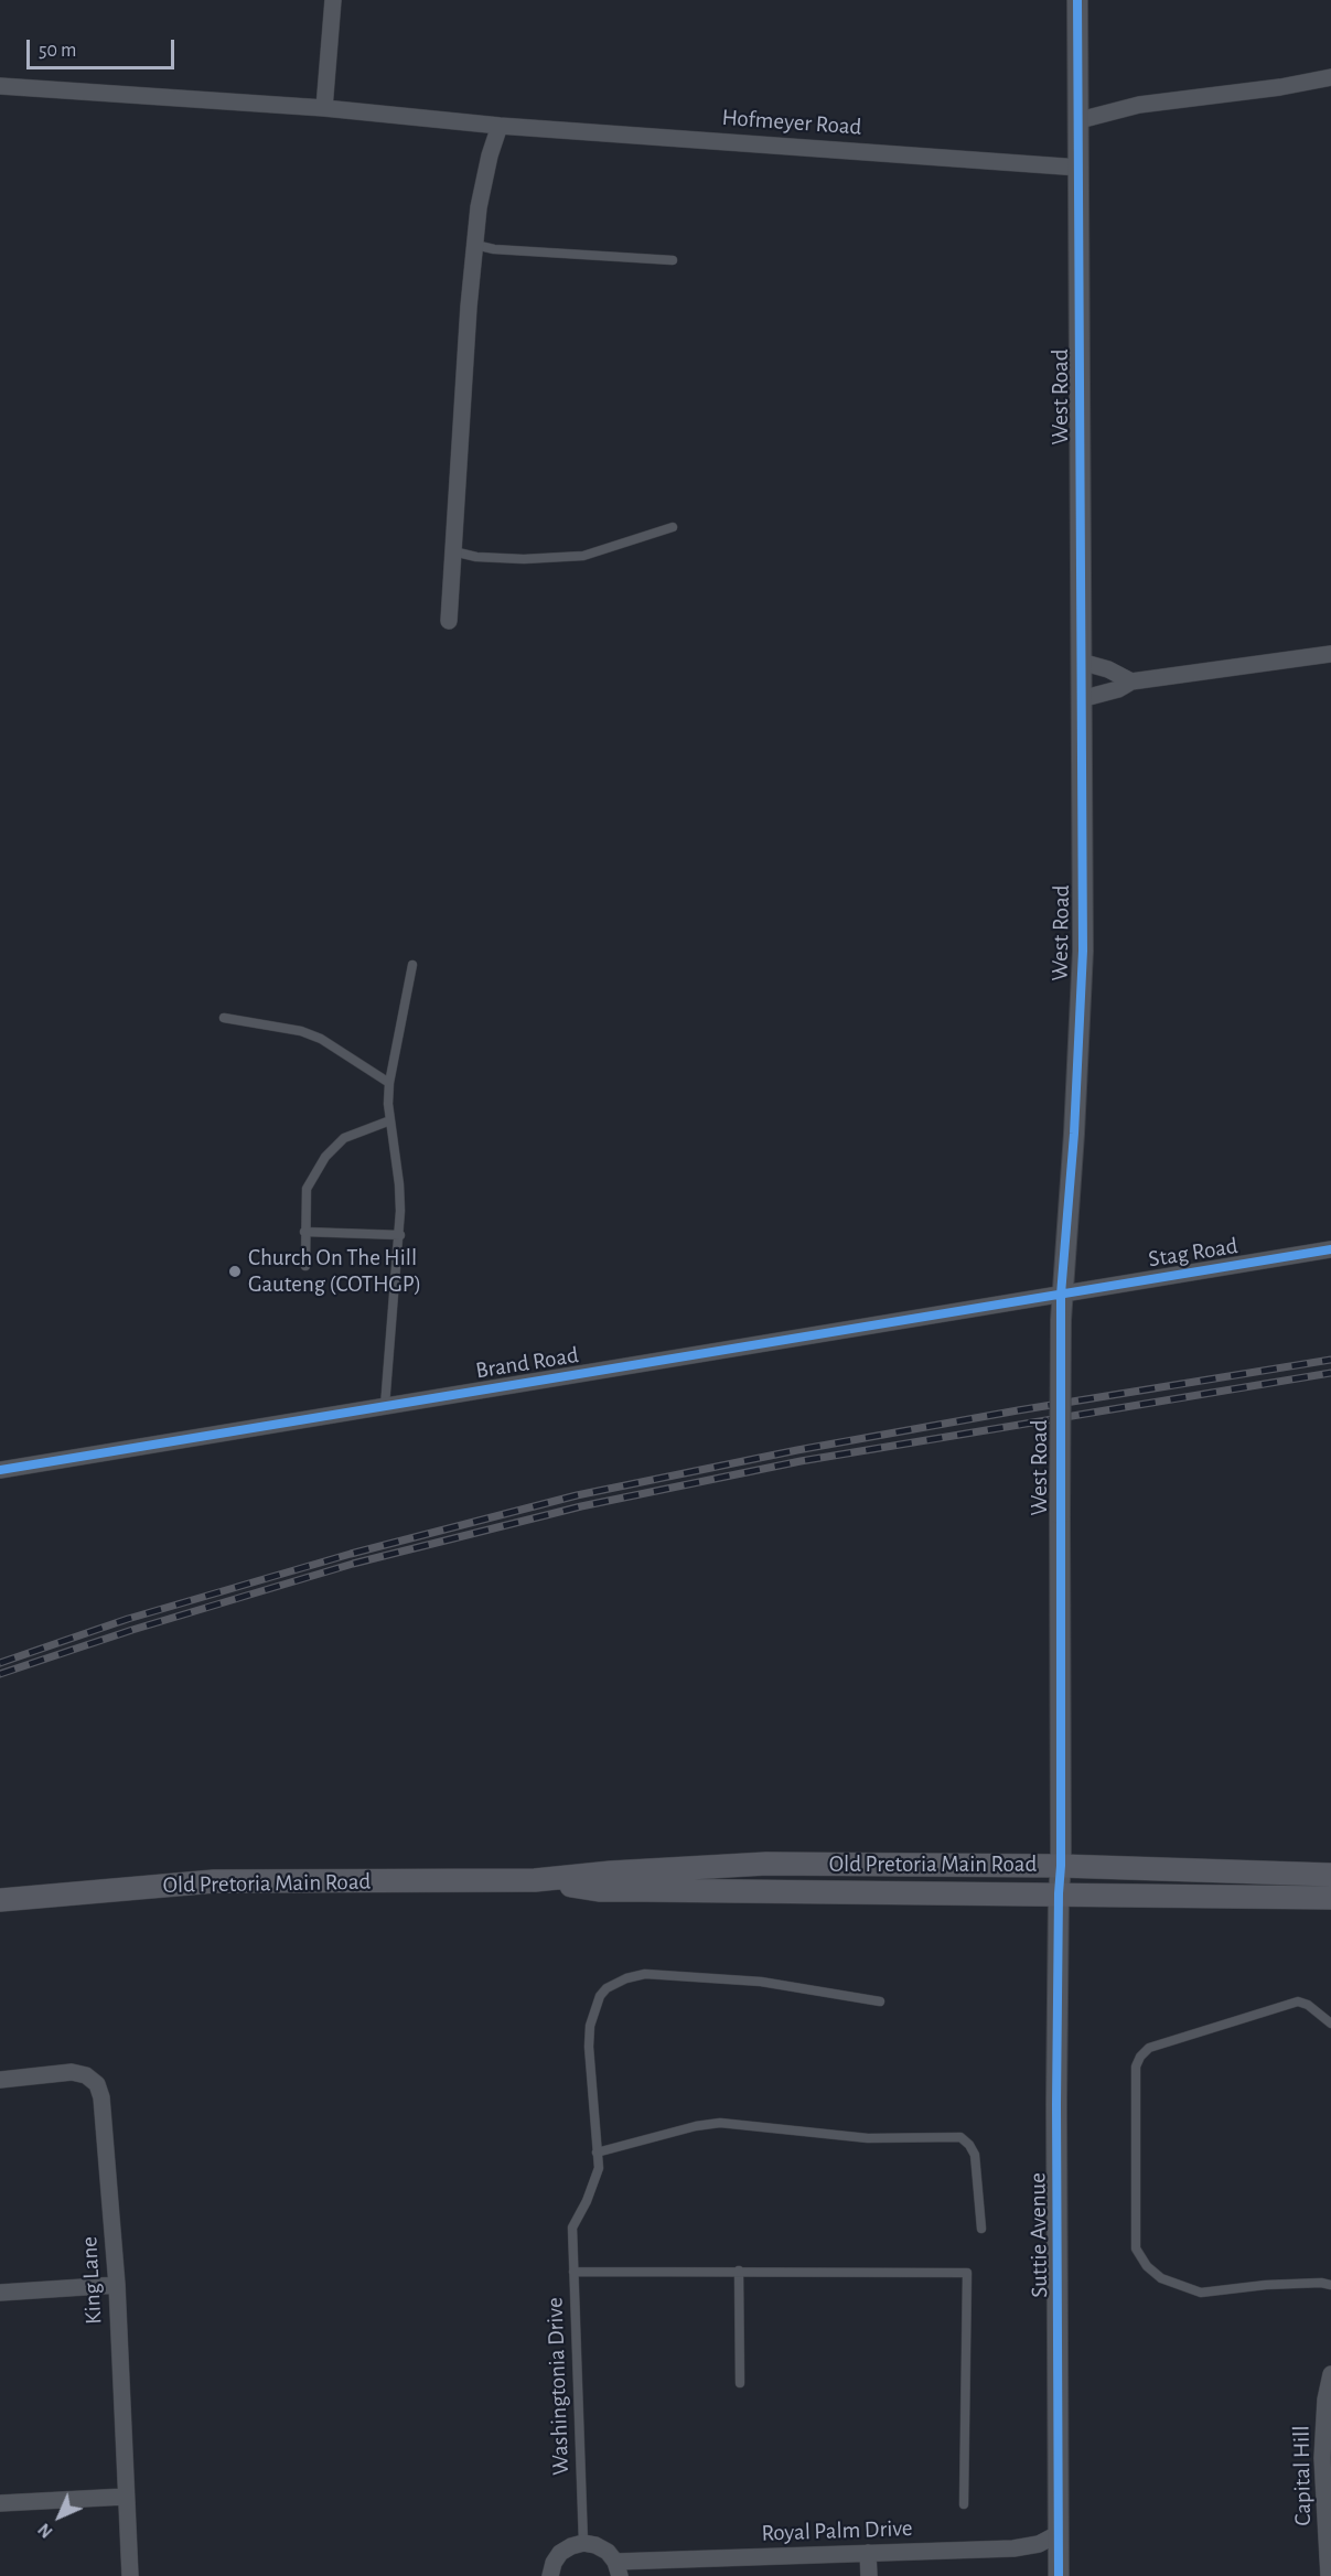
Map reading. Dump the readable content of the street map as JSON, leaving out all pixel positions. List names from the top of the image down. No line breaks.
{"streets":{"main road":["Old Pretoria Main Road"],"street":["Hofmeyer Road","West Road","Stag Road","Brand Road","Suttie Avenue","King Lane","Capital Hill","Royal Palm Drive"],"lane":["Washingtonia Drive"]},"crossings":[["Hofmeyer Road","West Road"],["West Road","Stag Road"],["West Road","Brand Road"],["West Road","Old Pretoria Main Road"],["West Road","Suttie Avenue"],["Stag Road","Brand Road"],["Old Pretoria Main Road","Suttie Avenue"],["Suttie Avenue","Royal Palm Drive"]],"places":["Church On The Hill Gauteng (COTHGP)"],"scale_bar":"50 m","north":"bottom left"}
